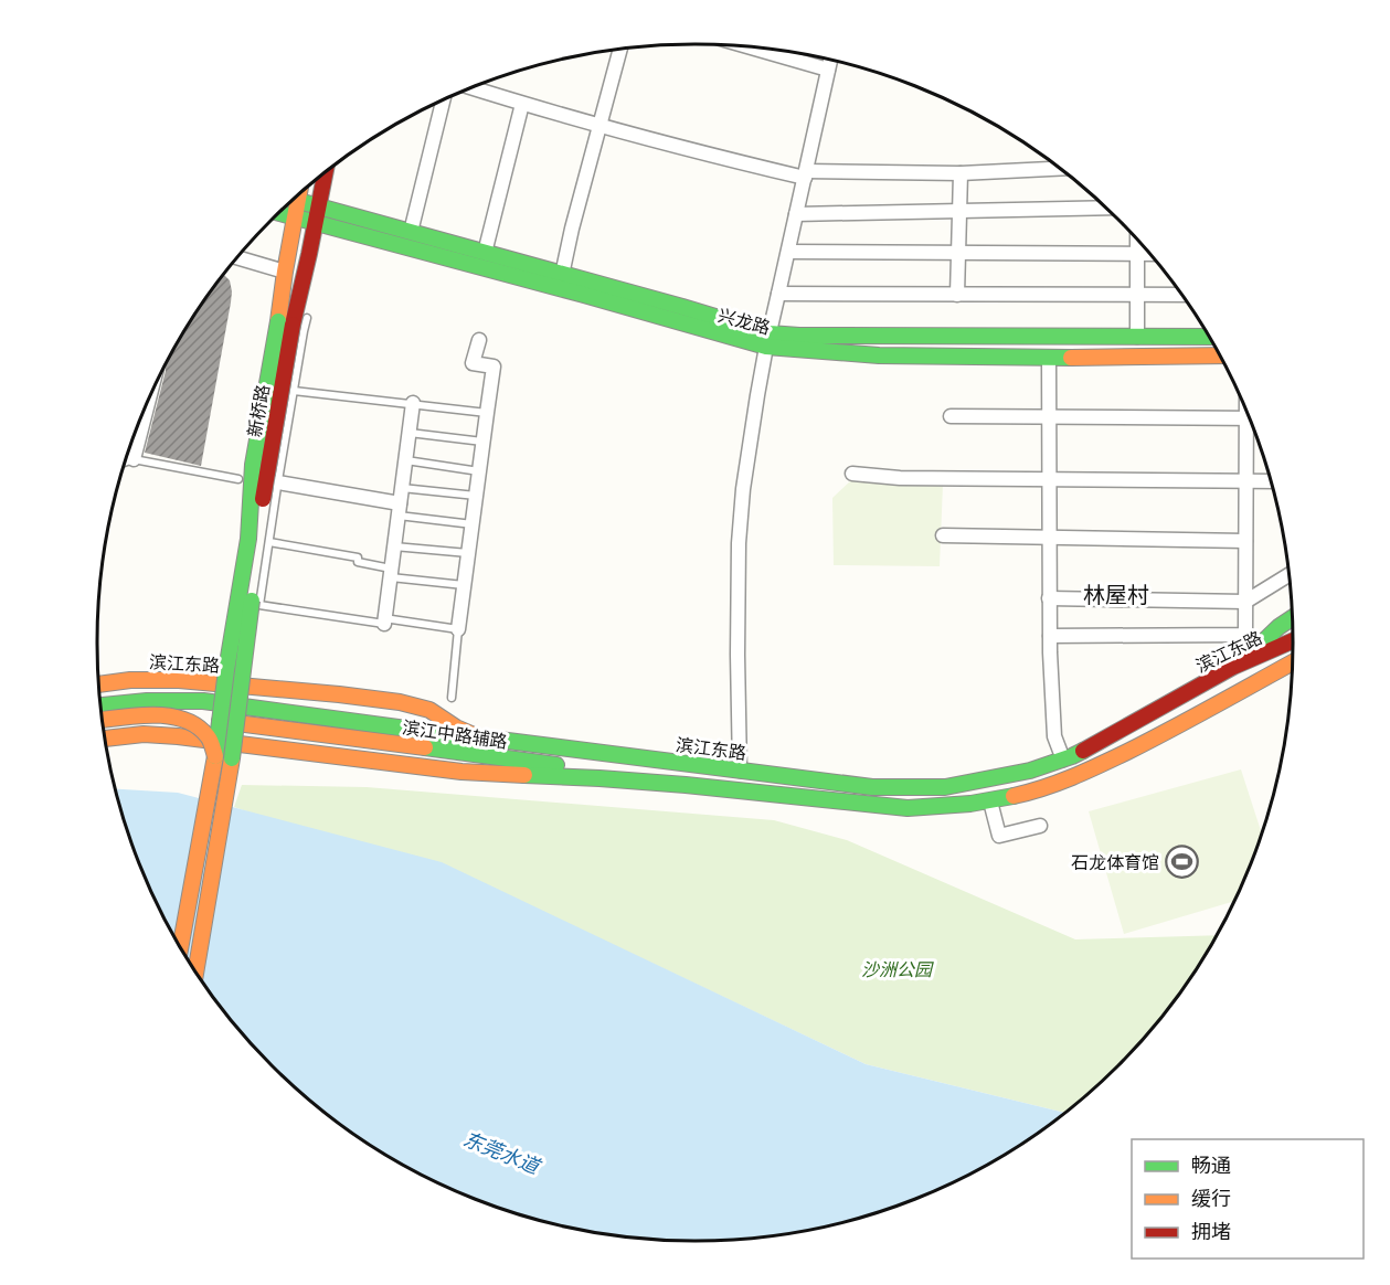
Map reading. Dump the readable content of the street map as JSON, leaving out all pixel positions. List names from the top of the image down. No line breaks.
{"streets":{"main road":["兴龙路","新桥路","滨江东路","滨江中路辅路"]},"crossings":[["兴龙路","新桥路"],["新桥路","滨江中路辅路"],["滨江东路","滨江中路辅路"]],"districts":["林屋村"],"water":["东莞水道"],"parks":["沙洲公园"],"places":{"sports":["石龙体育馆"]},"legend":["畅通","缓行","拥堵"]}
